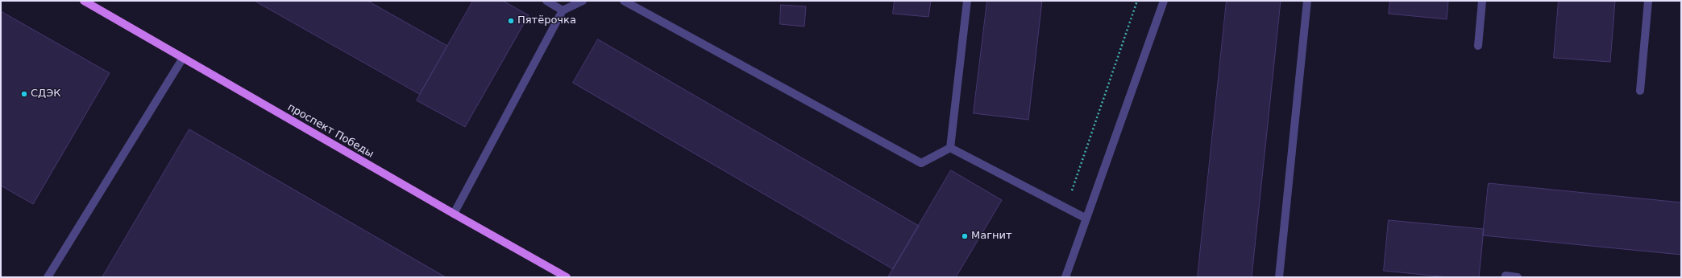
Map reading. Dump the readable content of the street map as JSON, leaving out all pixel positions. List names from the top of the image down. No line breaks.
{"streets":{"main road":["проспект Победы"]},"places":["Пятёрочка","СДЭК","Магнит"]}
